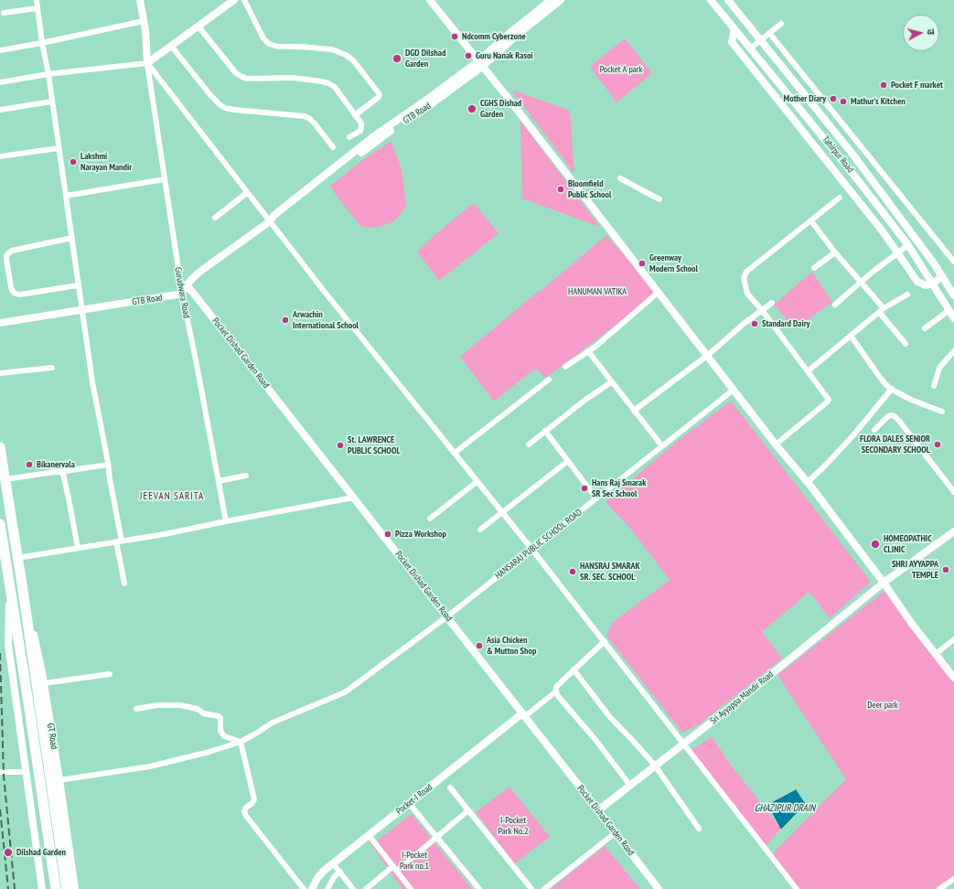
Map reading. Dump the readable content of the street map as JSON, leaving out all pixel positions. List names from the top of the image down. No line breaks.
{"streets":{"highway":["GT Road"],"street":["GTB Road","Tahirpur Road","Gurudwara Road","Pocket Dishad Garden Road","HANSARAJ PUBLIC SCHOOL ROAD","Sri Ayyappa Mandir Road","Pocket-I Road"]},"crossings":[["GTB Road","Gurudwara Road"],["GTB Road","Pocket Dishad Garden Road"],["Pocket Dishad Garden Road","HANSARAJ PUBLIC SCHOOL ROAD"],["Pocket Dishad Garden Road","Sri Ayyappa Mandir Road"],["Pocket Dishad Garden Road","Pocket-I Road"],["HANSARAJ PUBLIC SCHOOL ROAD","GT Road"]],"districts":["JEEVAN SARITA"],"water":["GHAZIPUR DRAIN"],"parks":["Pocket A park","HANUMAN VATIKA","Deer park","I-Pocket Park No.2","I-Pocket Park no.1"],"places":["Ndcomm Cyberzone","Guru Nanak Rasoi","DGD Dilshad Garden","Pocket F market","Mother Diary","Mathur's Kitchen","CGHS Dishad Garden","Lakshmi Narayan Mandir","Bloomfield Public School","Greenway Modern School","Arwachin International School","Standard Dairy","FLORA DALES SENIOR SECONDARY SCHOOL","St. LAWRENCE PUBLIC SCHOOL","Bikanervala","Hans Raj Smarak SR Sec School","Pizza Workshop","HOMEOPATHIC CLINIC","SHRI AYYAPPA TEMPLE","HANSRAJ SMARAK SR. SEC. SCHOOL","Asia Chicken & Mutton Shop","Dilshad Garden"],"north":"right"}
